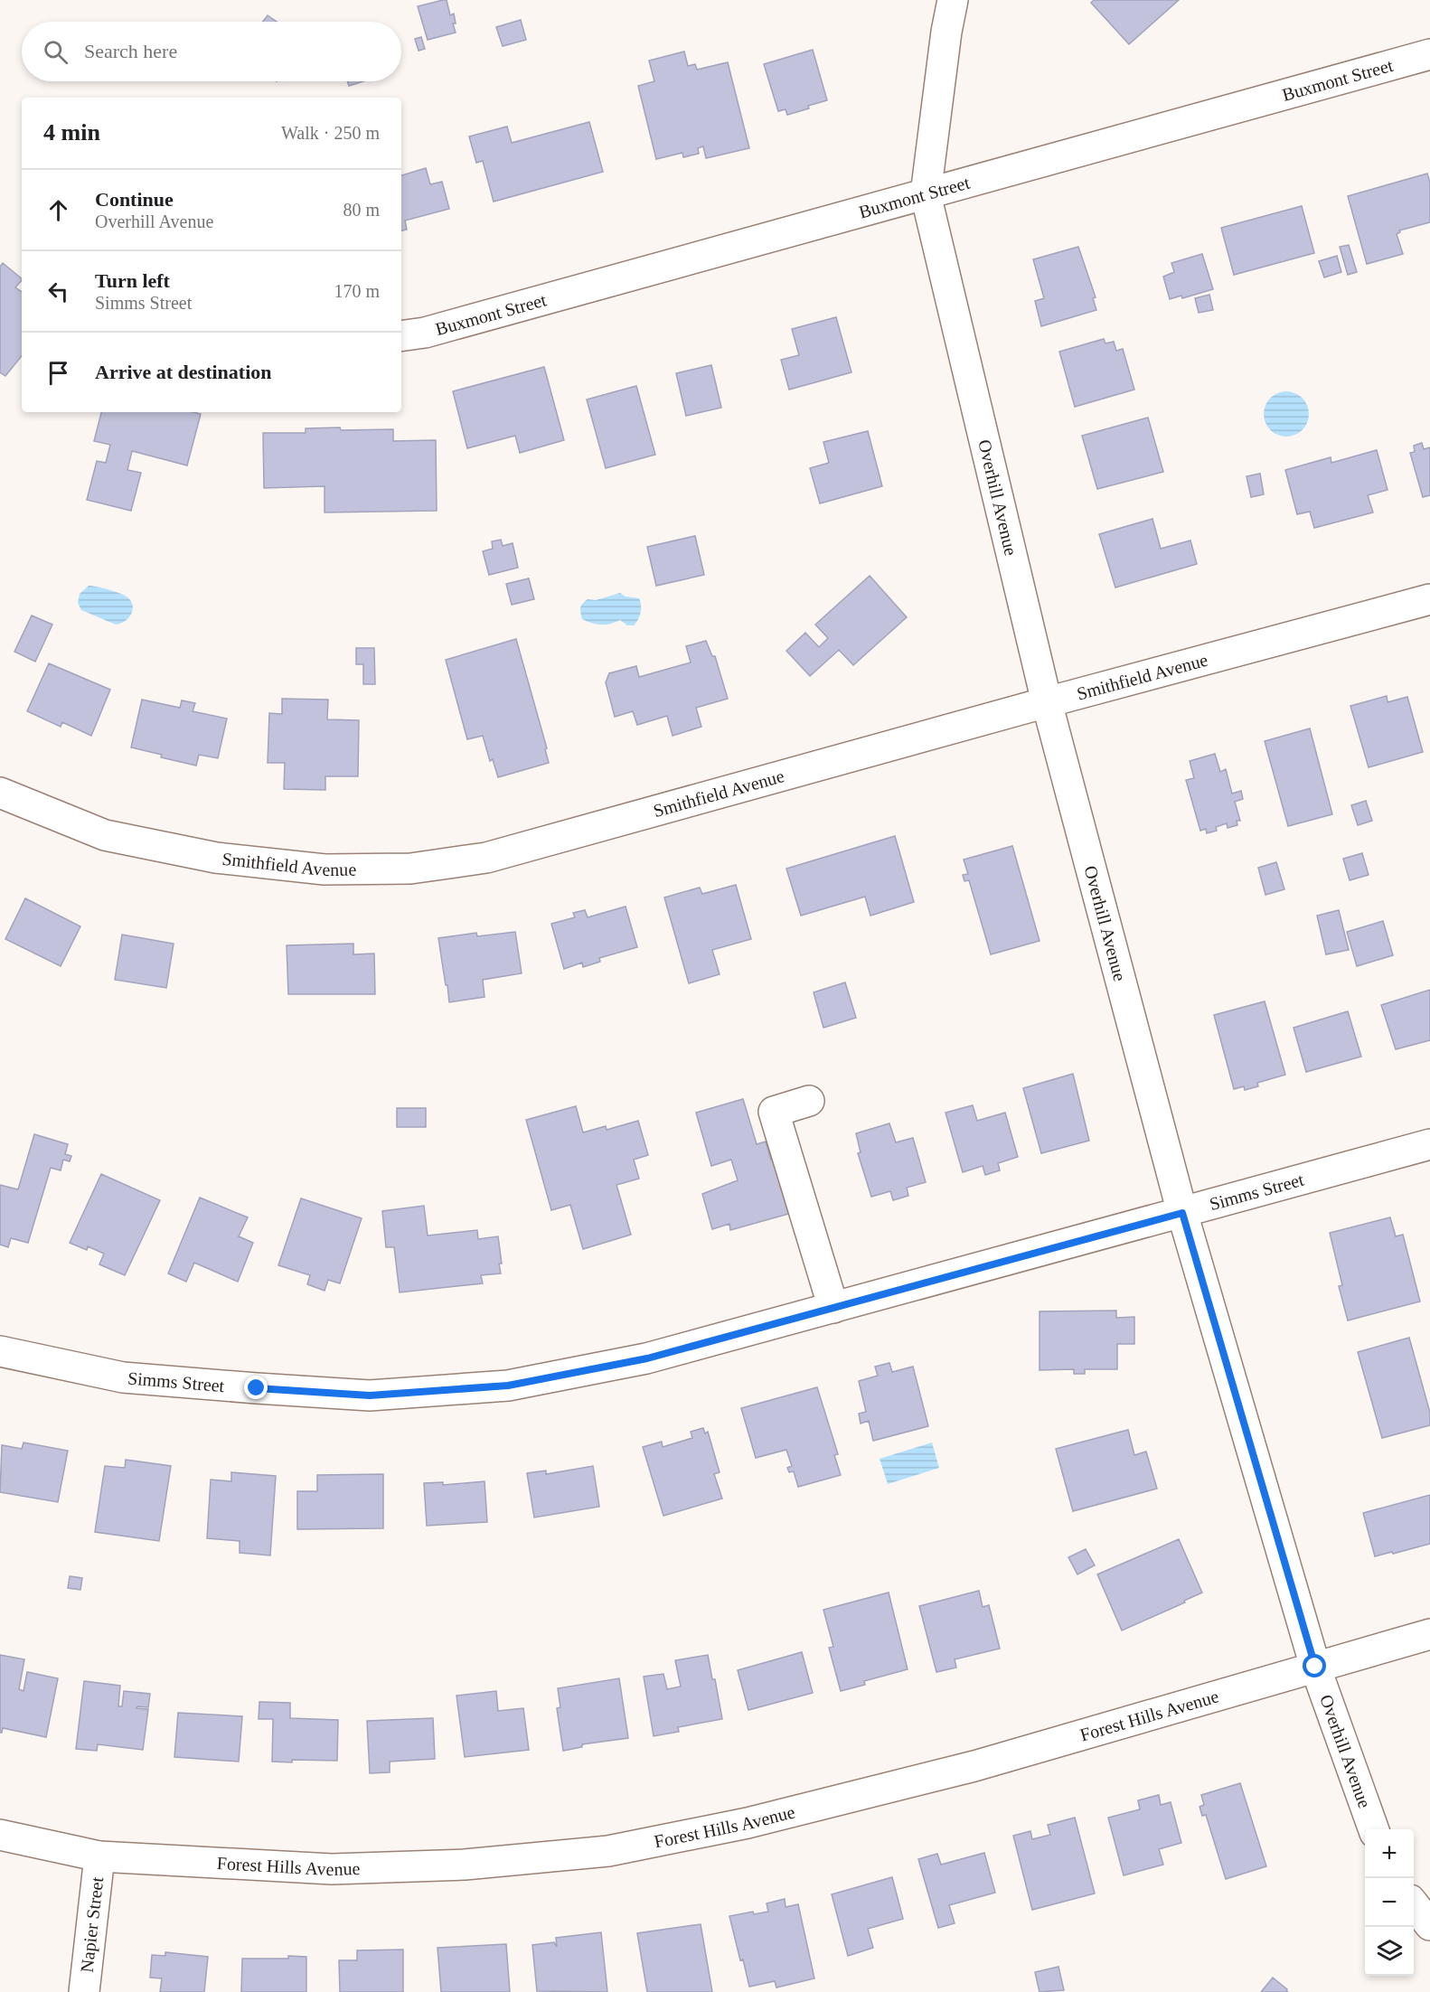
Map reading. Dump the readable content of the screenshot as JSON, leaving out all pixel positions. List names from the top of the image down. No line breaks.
{"streets":{"street":["Buxmont Street","Overhill Avenue","Smithfield Avenue","Simms Street","Forest Hills Avenue","Napier Street"]},"crossings":[["Buxmont Street","Overhill Avenue"],["Overhill Avenue","Smithfield Avenue"],["Overhill Avenue","Simms Street"],["Overhill Avenue","Forest Hills Avenue"],["Forest Hills Avenue","Napier Street"]],"page":{"search":"Search here","heading":["4 min","Walk · 250 m"],"list":[["Continue","Overhill Avenue","80 m"],["Turn left","Simms Street","170 m"],"Arrive at destination"],"map_buttons":["+","−"]}}
